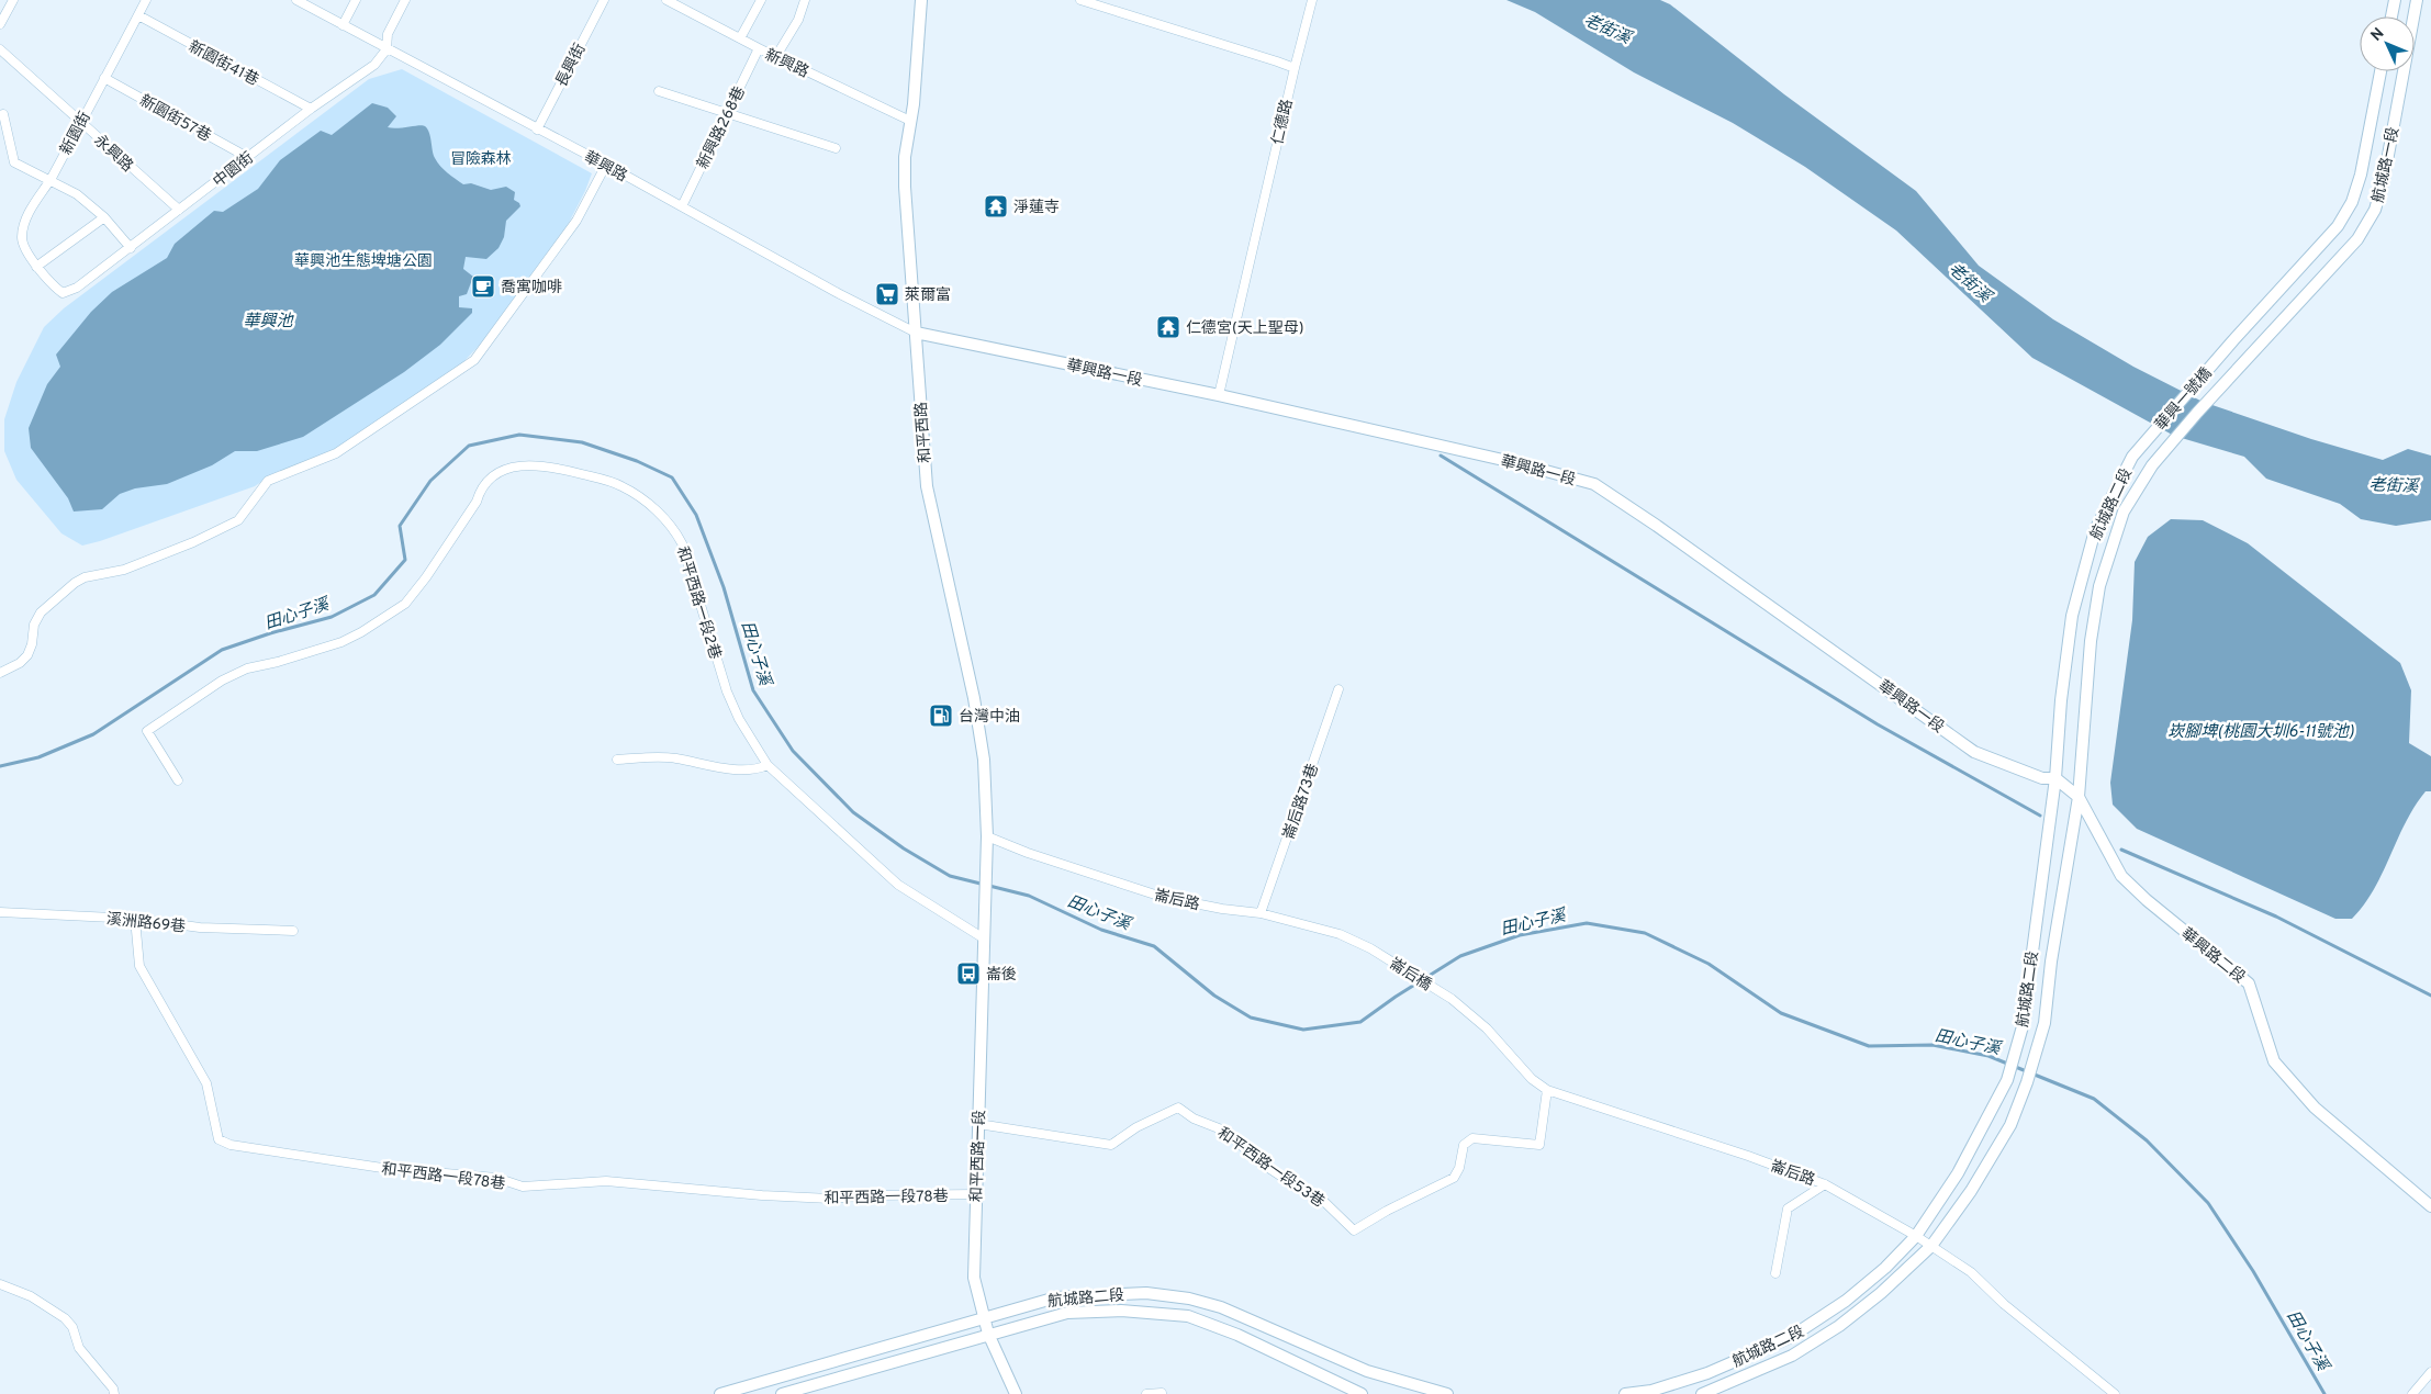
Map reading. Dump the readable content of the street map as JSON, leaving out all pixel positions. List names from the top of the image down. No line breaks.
{"streets":{"street":["新園街41巷","新興路","長興街","新園街57巷","仁德路","新興路268巷","新園街","永興路","航城路一段","華興路","中園街","華興路一段","華興一號橋","和平西路","航城路二段","和平西路一段2巷","崙后路73巷","崙后路","溪洲路69巷","華興路二段","崙后橋","和平西路一段","和平西路一段53巷","和平西路一段78巷"]},"crossings":[["新園街41巷","新園街"],["新園街41巷","中園街"],["新興路","新興路268巷"],["新興路","和平西路"],["長興街","華興路"],["新園街57巷","新園街"],["新園街57巷","中園街"],["仁德路","華興路一段"],["新興路268巷","華興路"],["新園街","永興路"],["新園街","中園街"],["永興路","中園街"],["航城路一段","華興一號橋"],["華興路","中園街"],["華興路","華興路一段"],["華興路","和平西路"],["華興路一段","和平西路"],["華興路一段","航城路二段"],["華興路一段","華興路二段"],["華興一號橋","航城路二段"],["和平西路","崙后路"],["和平西路","和平西路一段"],["航城路二段","崙后路"],["航城路二段","華興路二段"],["航城路二段","和平西路一段"],["和平西路一段2巷","和平西路一段"],["崙后路73巷","崙后路"],["崙后路","崙后橋"],["崙后路","和平西路一段53巷"],["溪洲路69巷","和平西路一段78巷"],["和平西路一段","和平西路一段53巷"],["和平西路一段","和平西路一段78巷"]],"water":["老街溪","華興池","田心子溪","崁腳埤(桃園大圳6-11號池)"],"parks":["冒險森林","華興池生態埤塘公園"],"places":{"temple":["淨蓮寺","仁德宮(天上聖母)"],"cafe":["喬寓咖啡"],"supermarket":["萊爾富"],"fuel station":["台灣中油"],"bus stop":["崙後"]},"north":"top left"}
